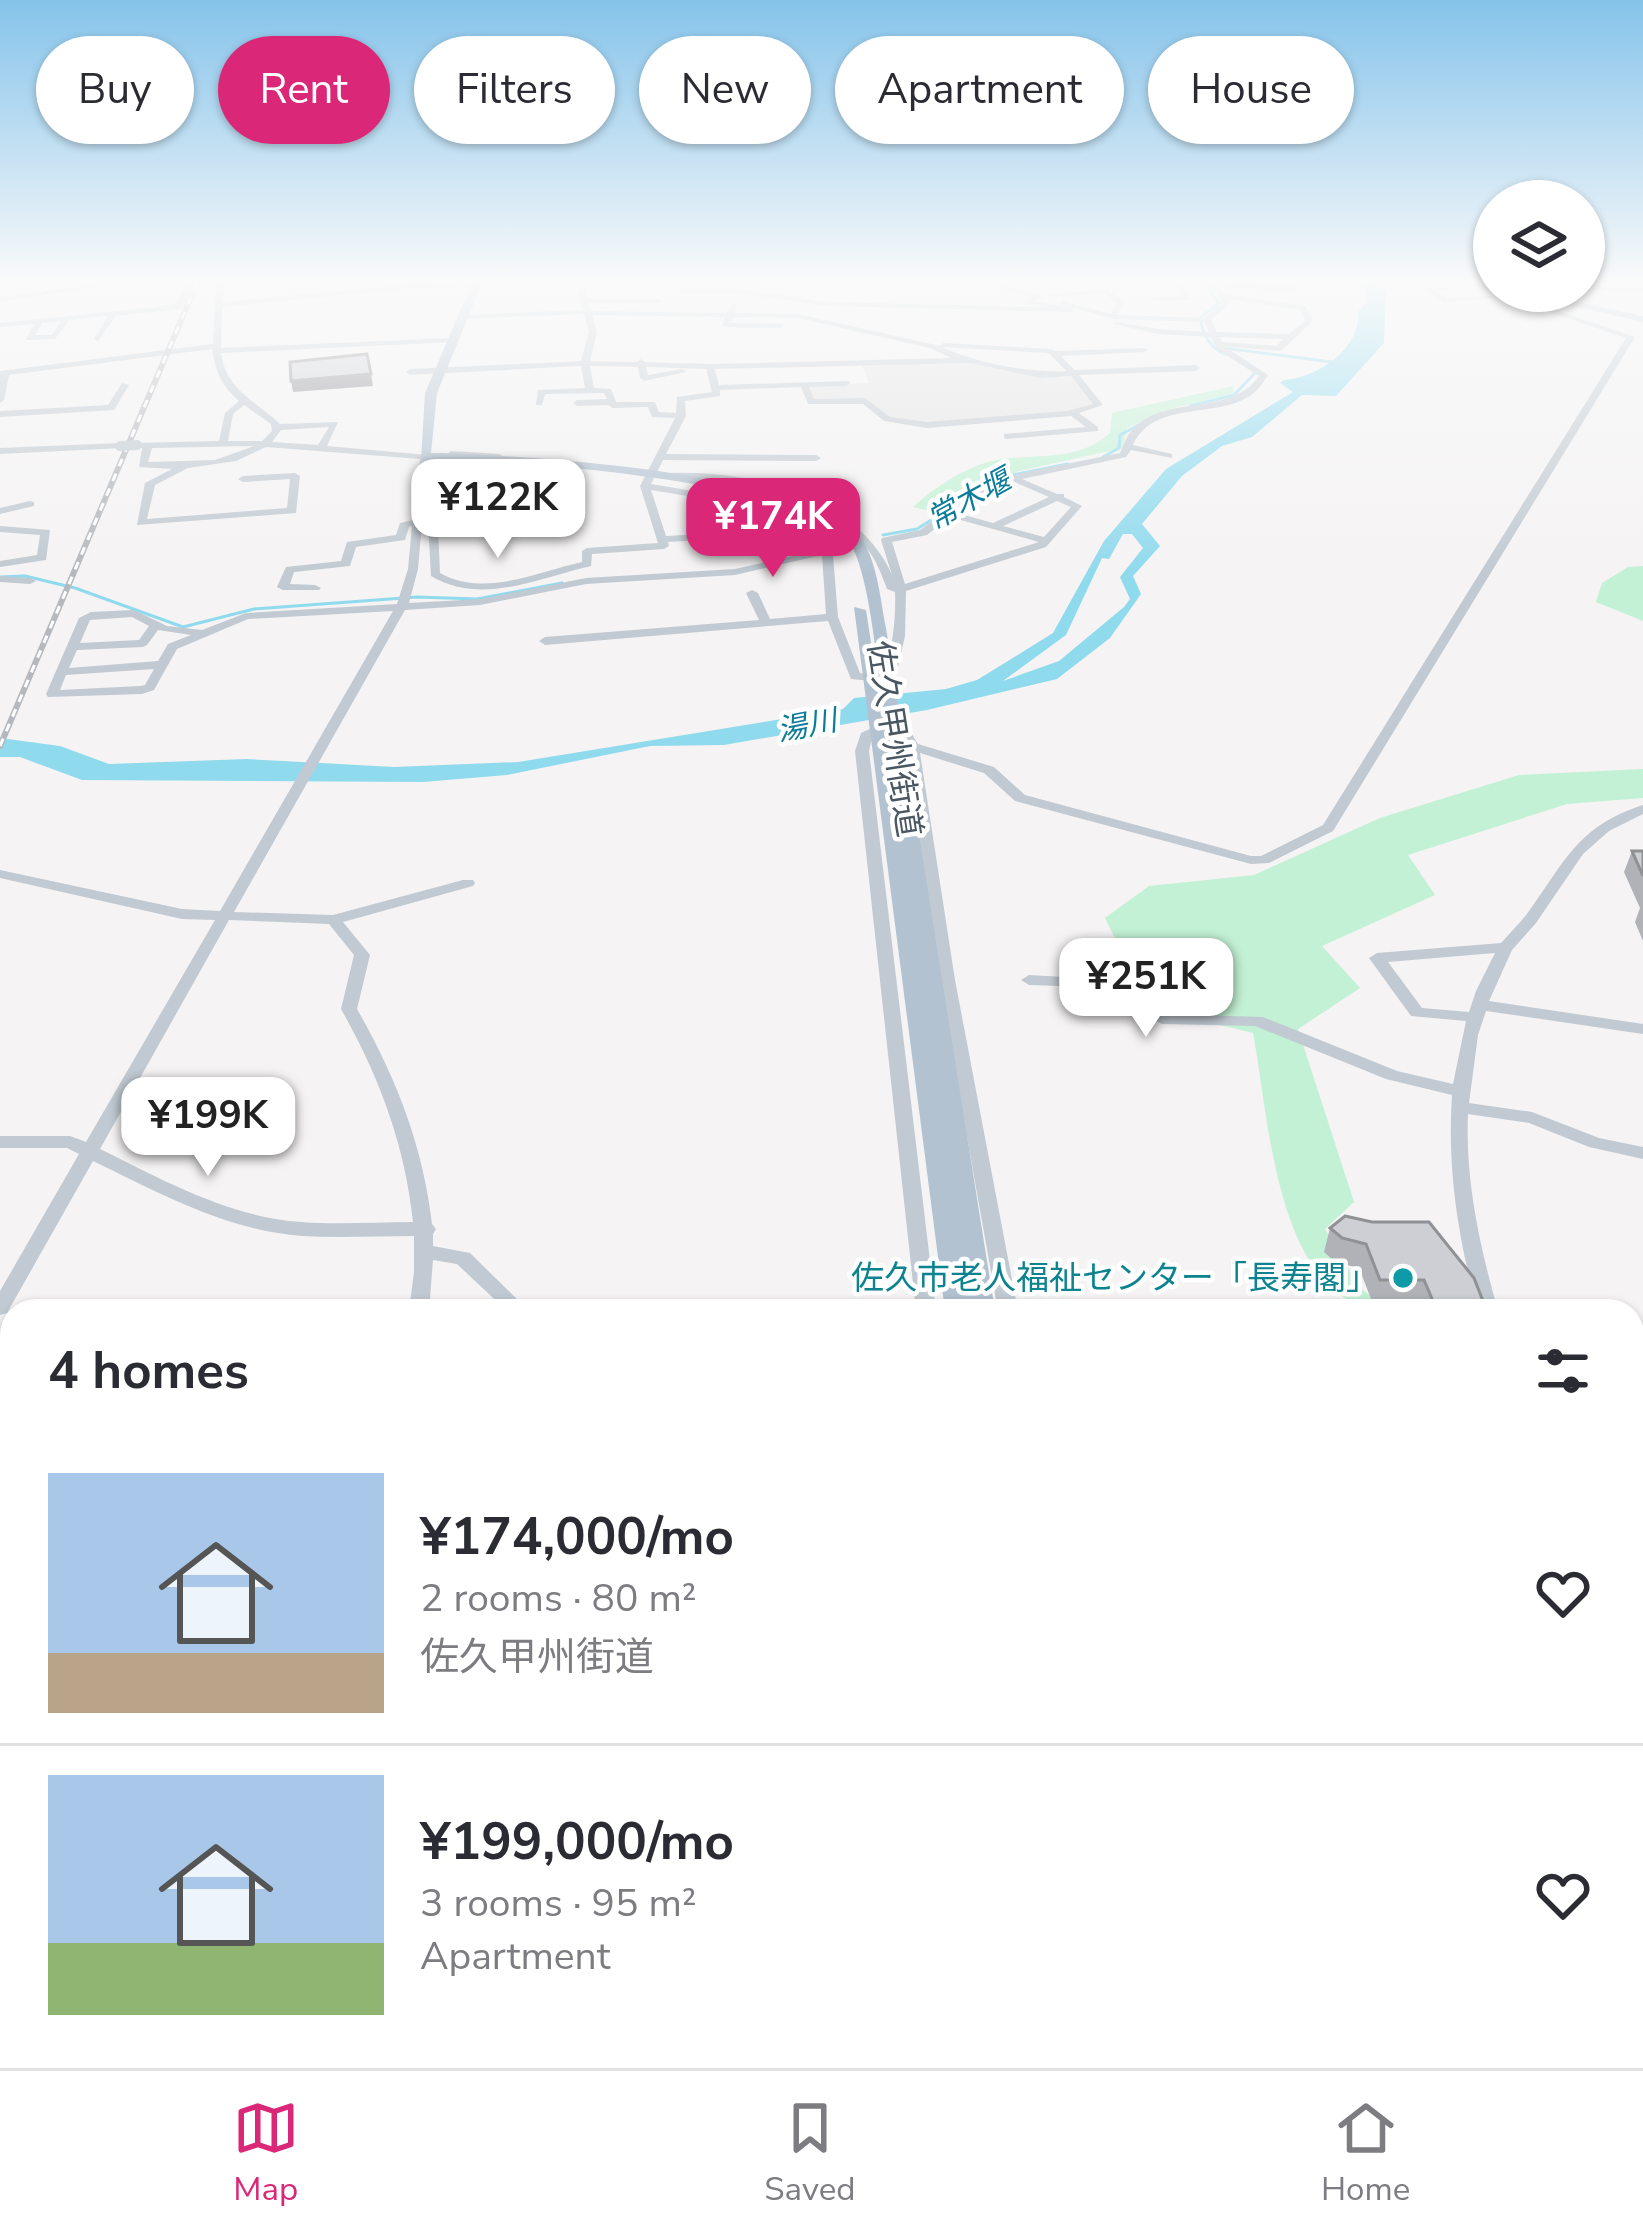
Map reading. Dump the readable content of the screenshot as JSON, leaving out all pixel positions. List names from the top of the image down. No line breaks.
{"streets":{"main road":["佐久甲州街道"]},"water":["常木堰","湯川"],"places":["佐久市老人福祉センター「長寿閣」"],"page":{"chip":["Buy","Rent","Filters","New","Apartment","House"],"price":["¥122K","¥174K","¥251K","¥199K"],"heading":"4 homes","list":[{"name":"¥174,000/mo","note":"2 rooms · 80 m² · 佐久甲州街道"},{"name":"¥199,000/mo","note":"3 rooms · 95 m² · Apartment"}],"tabs":["Map","Saved","Home"]}}
